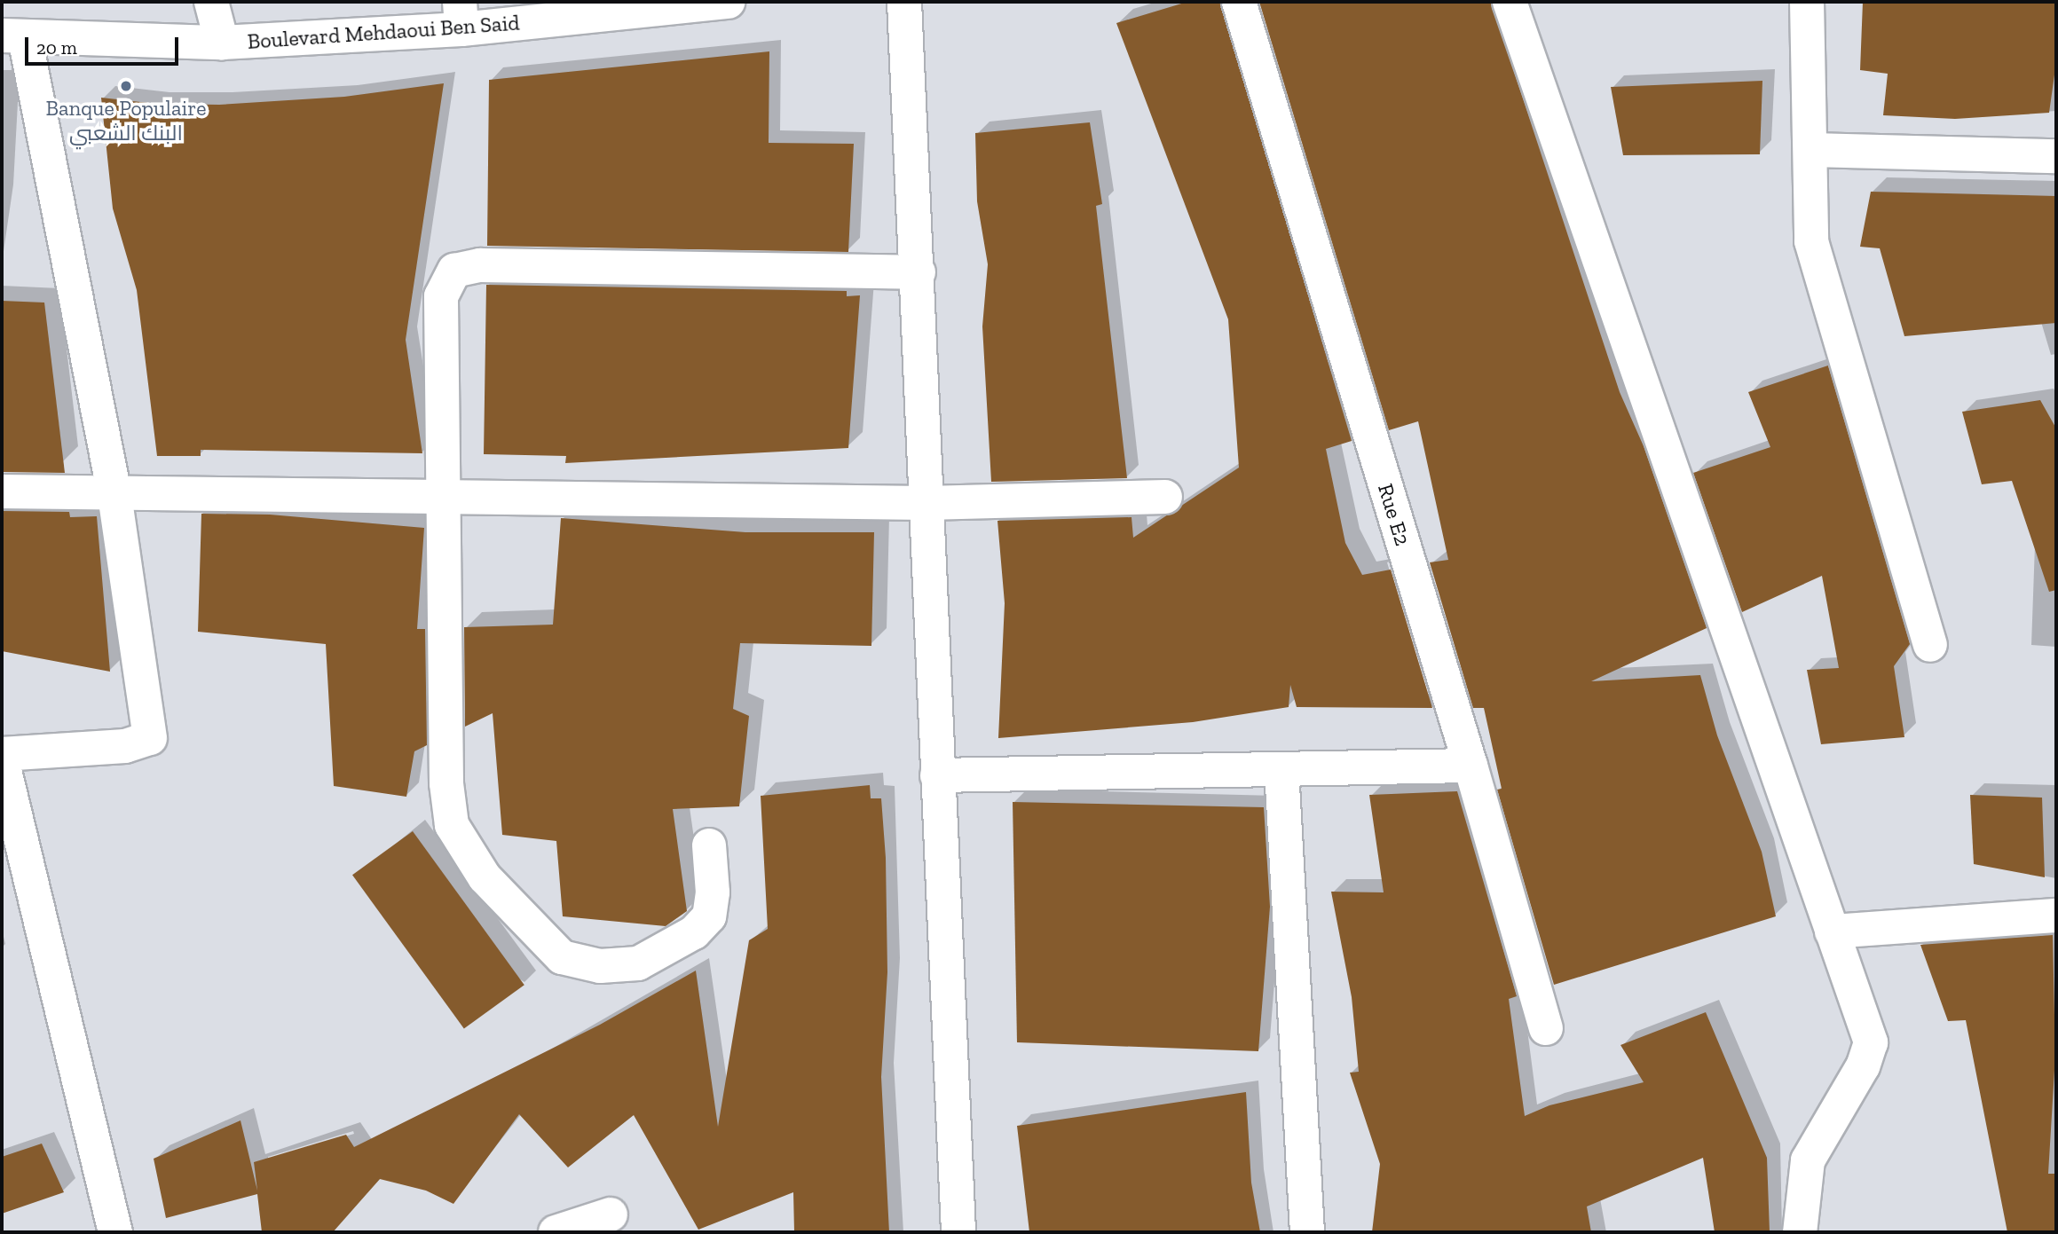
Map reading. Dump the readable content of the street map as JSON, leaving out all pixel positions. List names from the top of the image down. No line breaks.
{"streets":{"street":["Boulevard Mehdaoui Ben Said","Rue E2"]},"places":["Banque Populaire البنك الشعبي"],"scale_bar":"20 m"}
